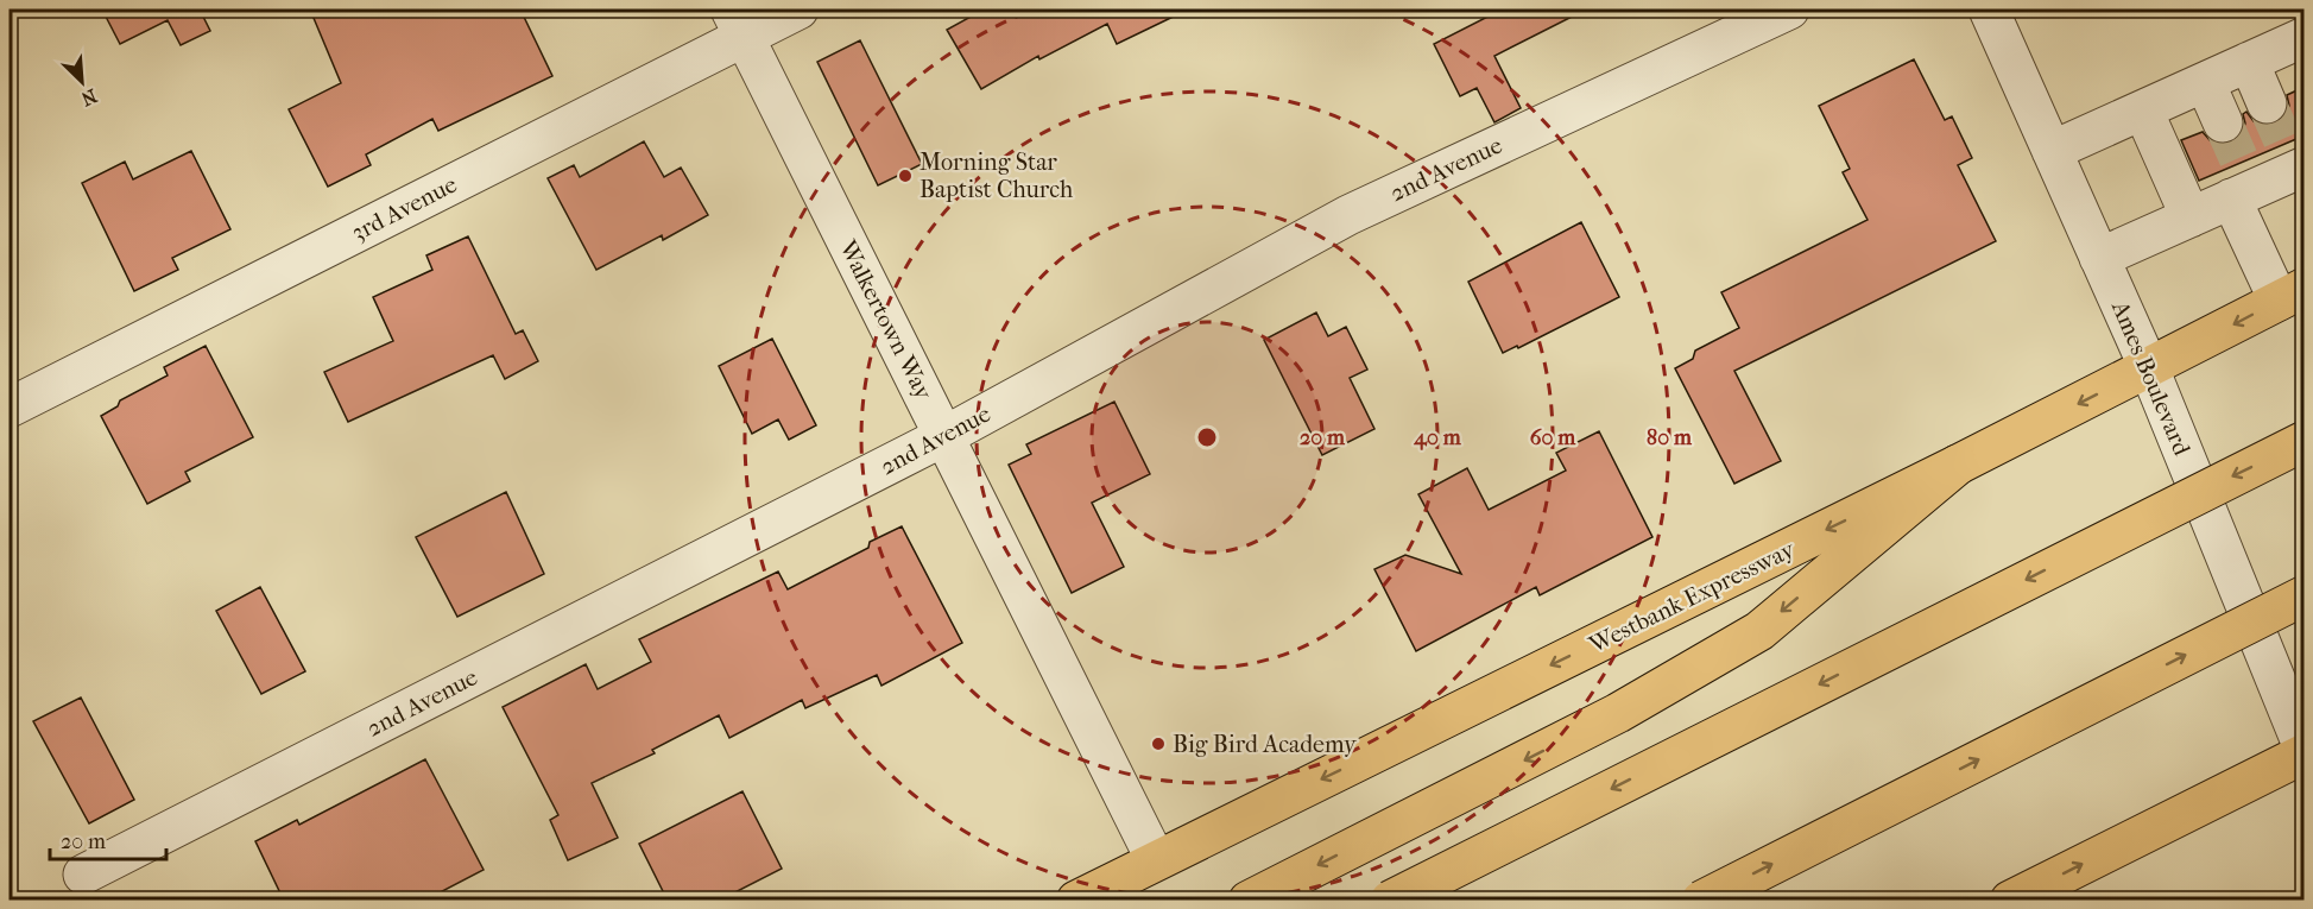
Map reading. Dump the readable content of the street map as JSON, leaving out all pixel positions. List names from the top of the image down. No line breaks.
{"streets":{"main road":["Westbank Expressway"],"street":["2nd Avenue","3rd Avenue","Walkertown Way","Ames Boulevard"]},"crossings":[["2nd Avenue","Walkertown Way"],["3rd Avenue","Walkertown Way"],["Walkertown Way","Westbank Expressway"],["Ames Boulevard","Westbank Expressway"]],"places":["Morning Star Baptist Church","Big Bird Academy"],"scale_bar":"20 m","north":"bottom right","rings":["20 m","40 m","60 m","80 m"]}
